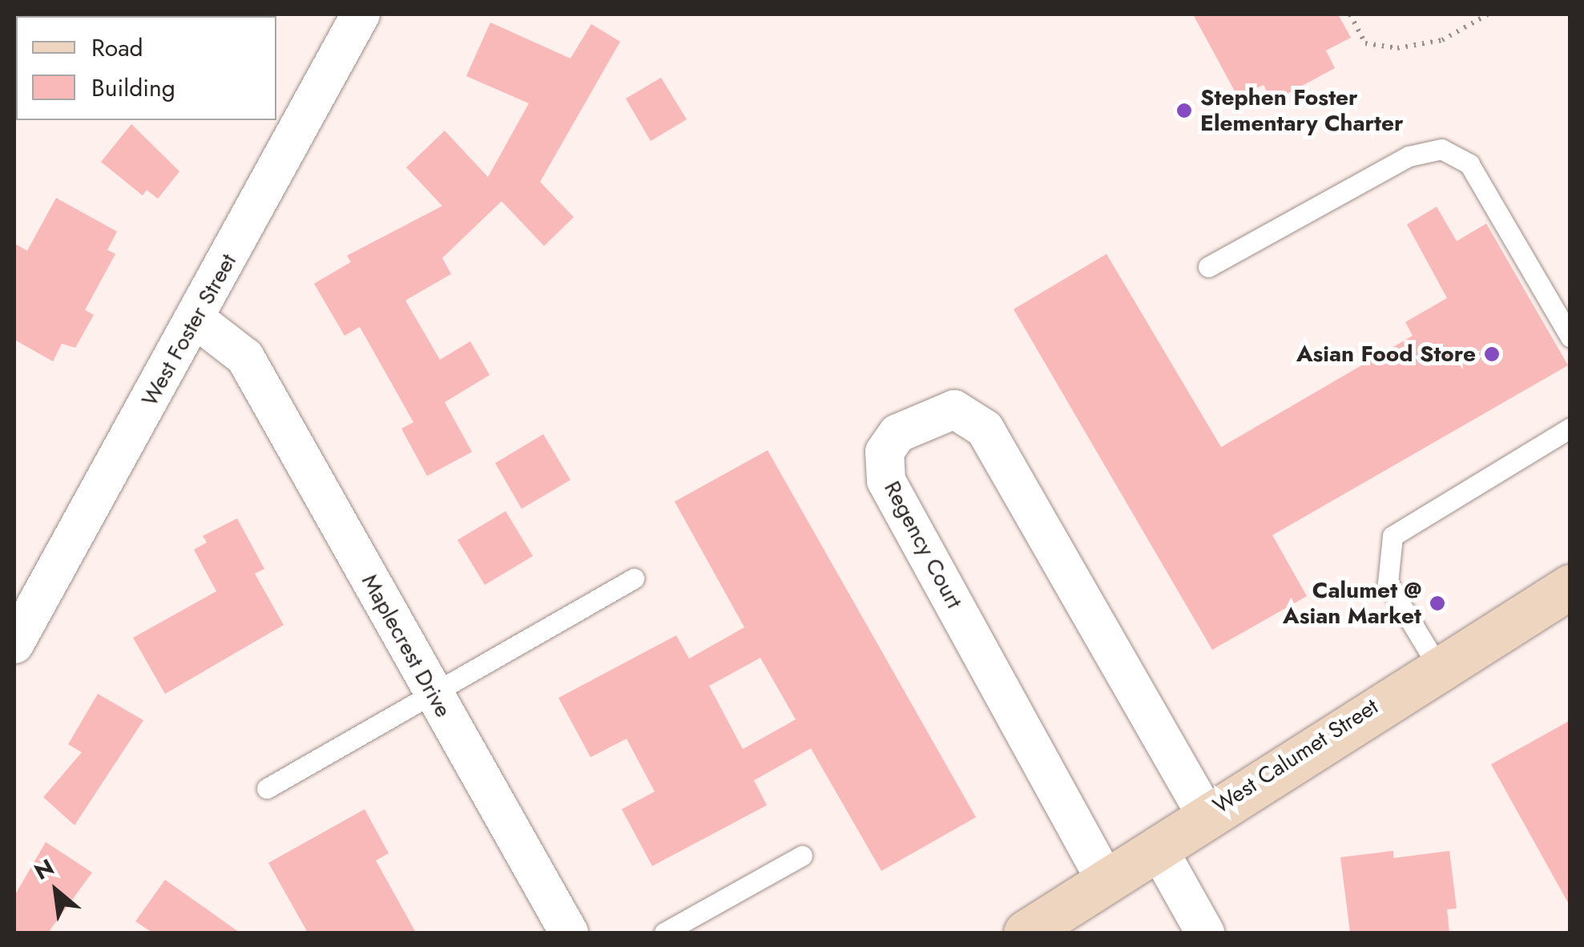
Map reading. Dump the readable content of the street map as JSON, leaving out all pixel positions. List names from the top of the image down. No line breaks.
{"streets":{"main road":["West Calumet Street"],"street":["West Foster Street","Regency Court","Maplecrest Drive"]},"crossings":[["West Foster Street","Maplecrest Drive"],["Regency Court","West Calumet Street"]],"places":["Stephen Foster Elementary Charter","Asian Food Store","Calumet @ Asian Market"],"legend":["Road","Building"],"north":"top left"}
